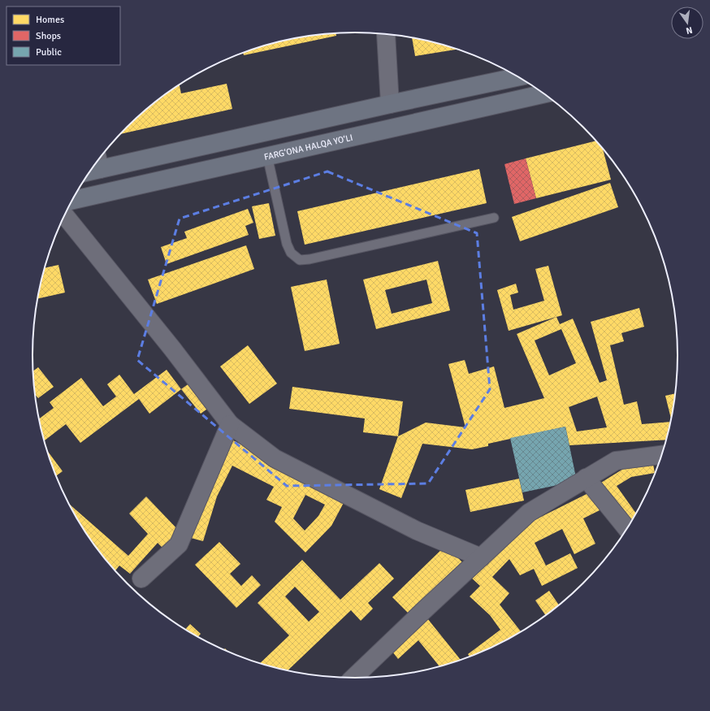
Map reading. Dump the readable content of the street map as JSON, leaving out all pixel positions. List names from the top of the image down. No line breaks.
{"streets":{"highway":["FARG‘ONA HALQA YO‘LI"]},"legend":["Homes","Shops","Public"],"north":"bottom"}
